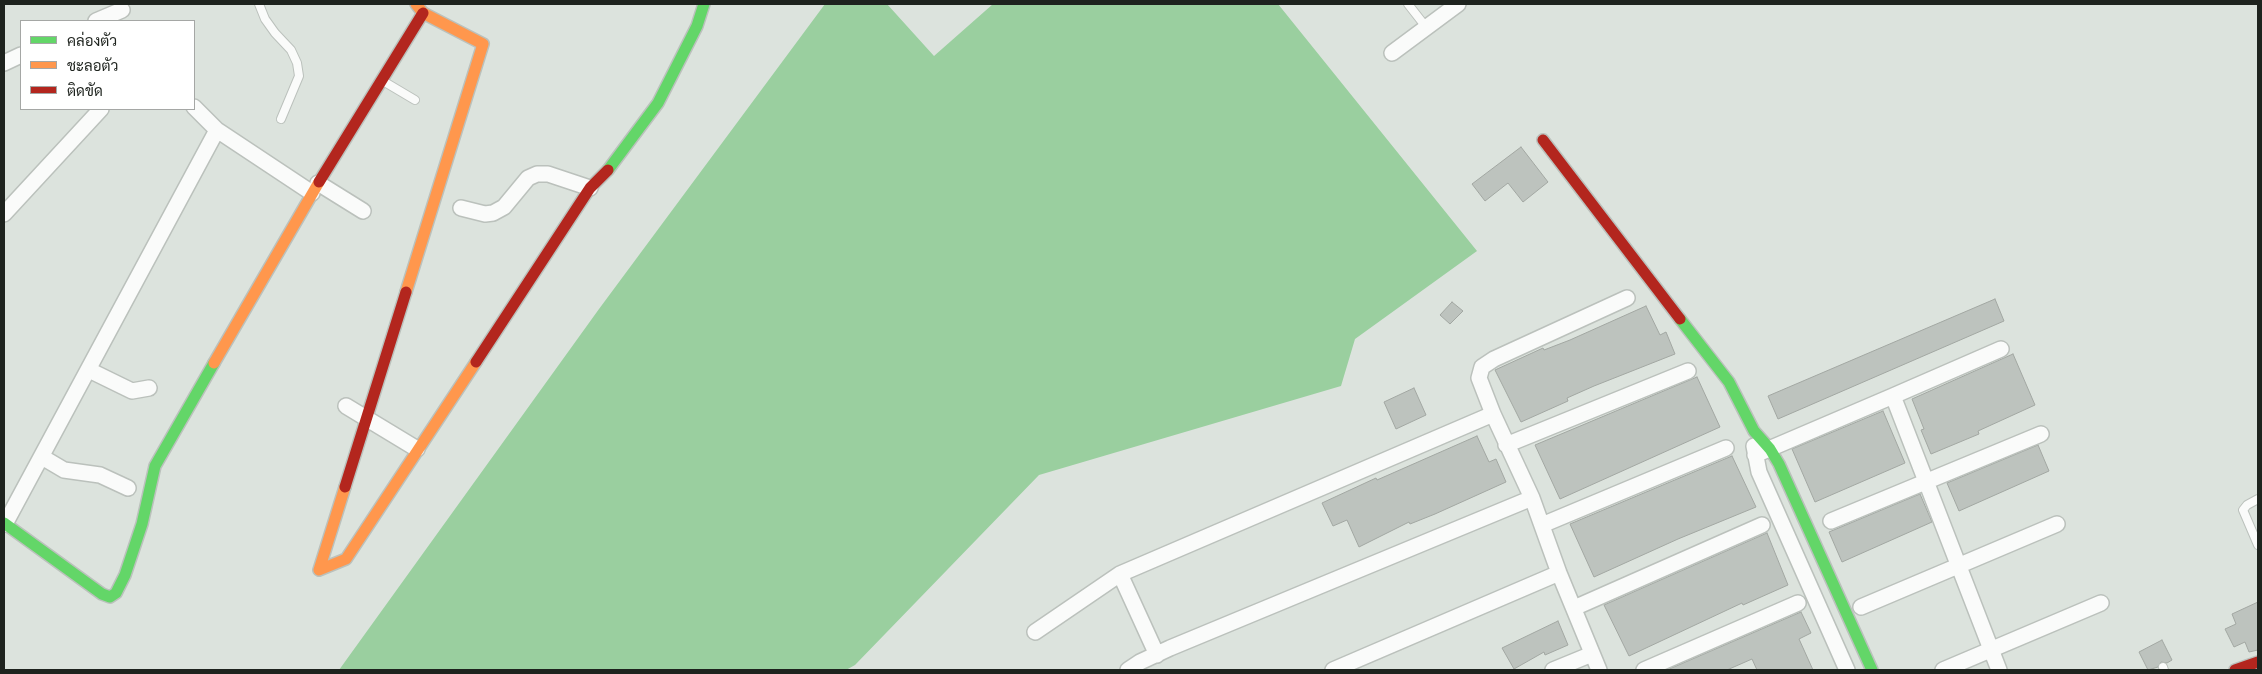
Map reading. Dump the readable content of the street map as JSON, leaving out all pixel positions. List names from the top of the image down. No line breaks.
{"legend":["คล่องตัว","ชะลอตัว","ติดขัด"]}
